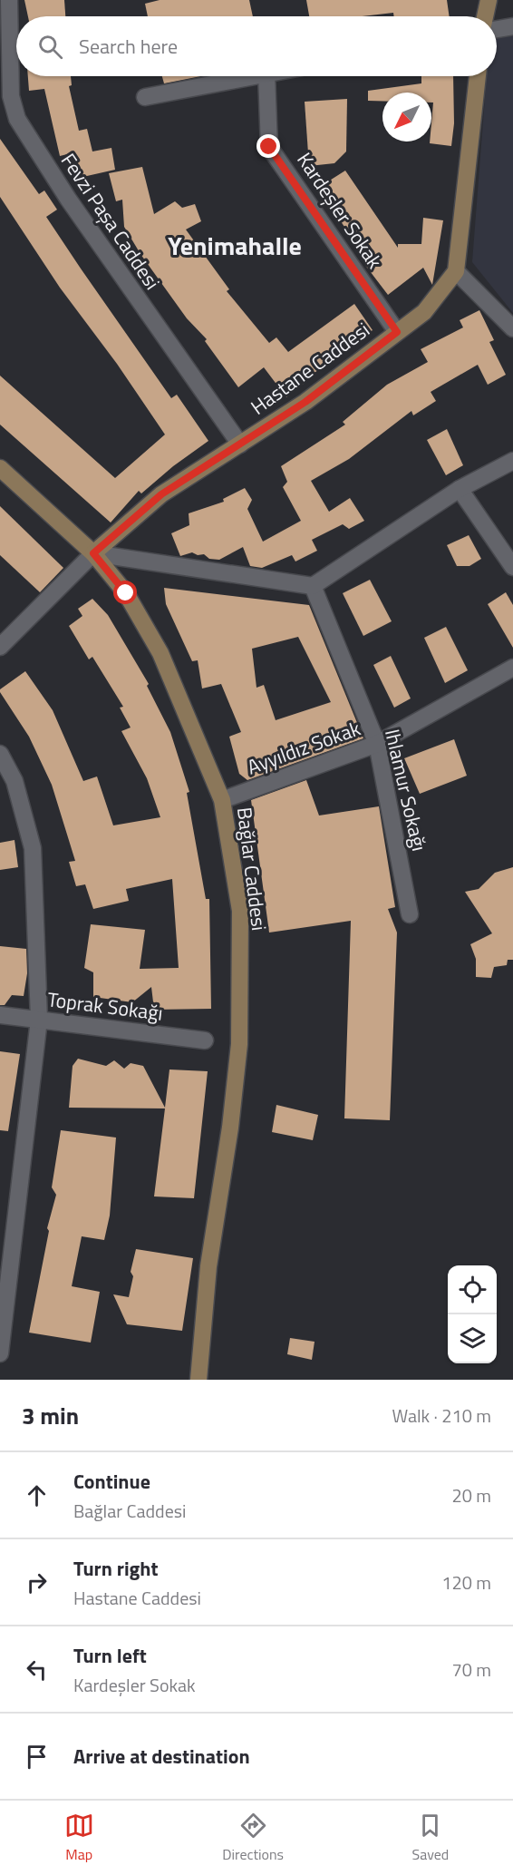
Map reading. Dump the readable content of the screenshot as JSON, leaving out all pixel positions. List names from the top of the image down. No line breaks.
{"streets":{"main road":["Hastane Caddesi","Bağlar Caddesi"],"street":["Kardeşler Sokak","Fevzi Paşa Caddesi","Ayyıldız Sokak","Ihlamur Sokağı","Toprak Sokağı"]},"crossings":[["Kardeşler Sokak","Hastane Caddesi"],["Fevzi Paşa Caddesi","Hastane Caddesi"],["Hastane Caddesi","Bağlar Caddesi"],["Ayyıldız Sokak","Ihlamur Sokağı"],["Ayyıldız Sokak","Bağlar Caddesi"]],"districts":["Yenimahalle"],"north":"bottom left","page":{"search":"Search here","heading":["3 min","Walk · 210 m"],"list":[["Continue","Bağlar Caddesi","20 m"],["Turn right","Hastane Caddesi","120 m"],["Turn left","Kardeşler Sokak","70 m"],"Arrive at destination"],"nav":["Map","Directions","Saved"]}}
